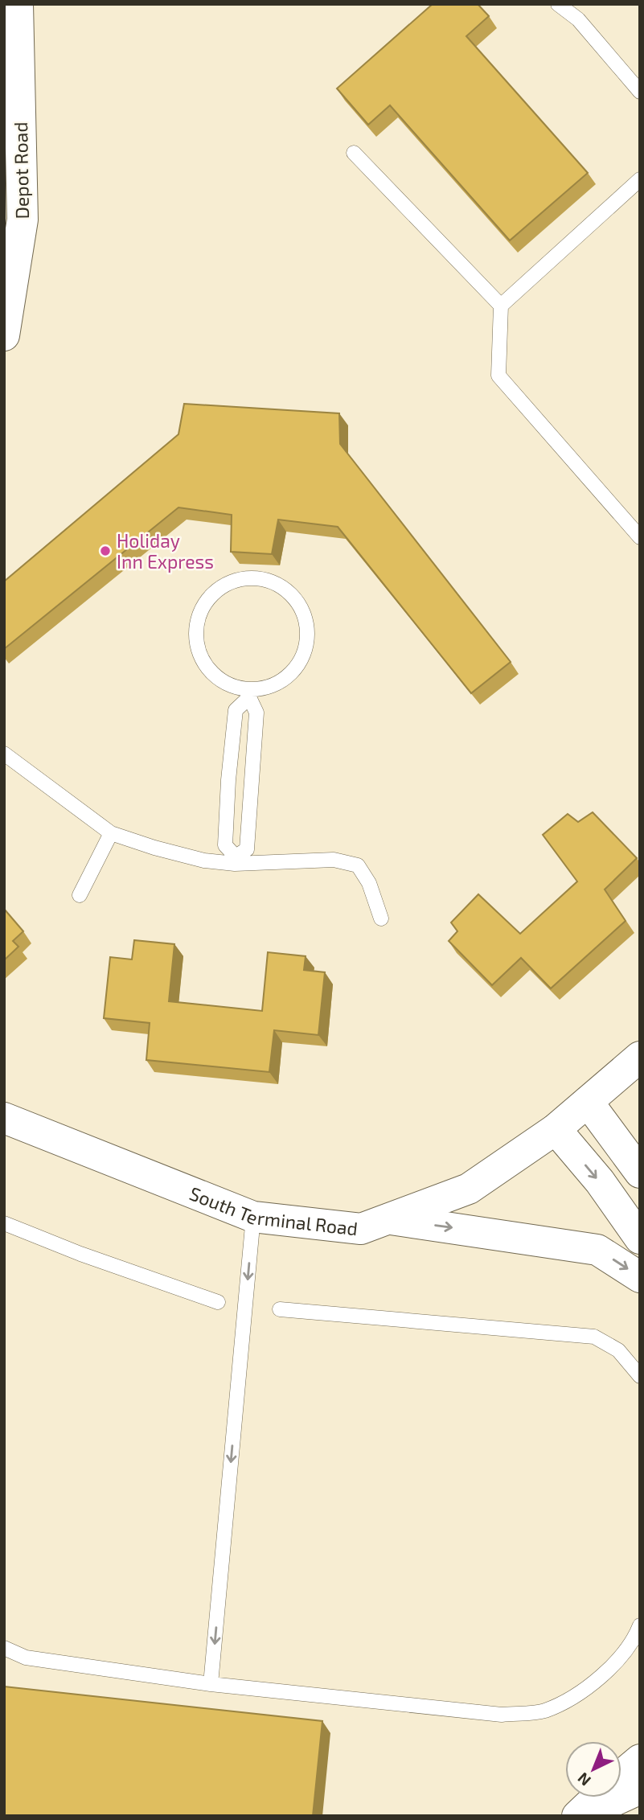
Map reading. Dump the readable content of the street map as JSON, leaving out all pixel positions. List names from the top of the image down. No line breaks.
{"streets":{"street":["Depot Road","South Terminal Road"]},"places":["Holiday Inn Express"],"north":"bottom left"}
